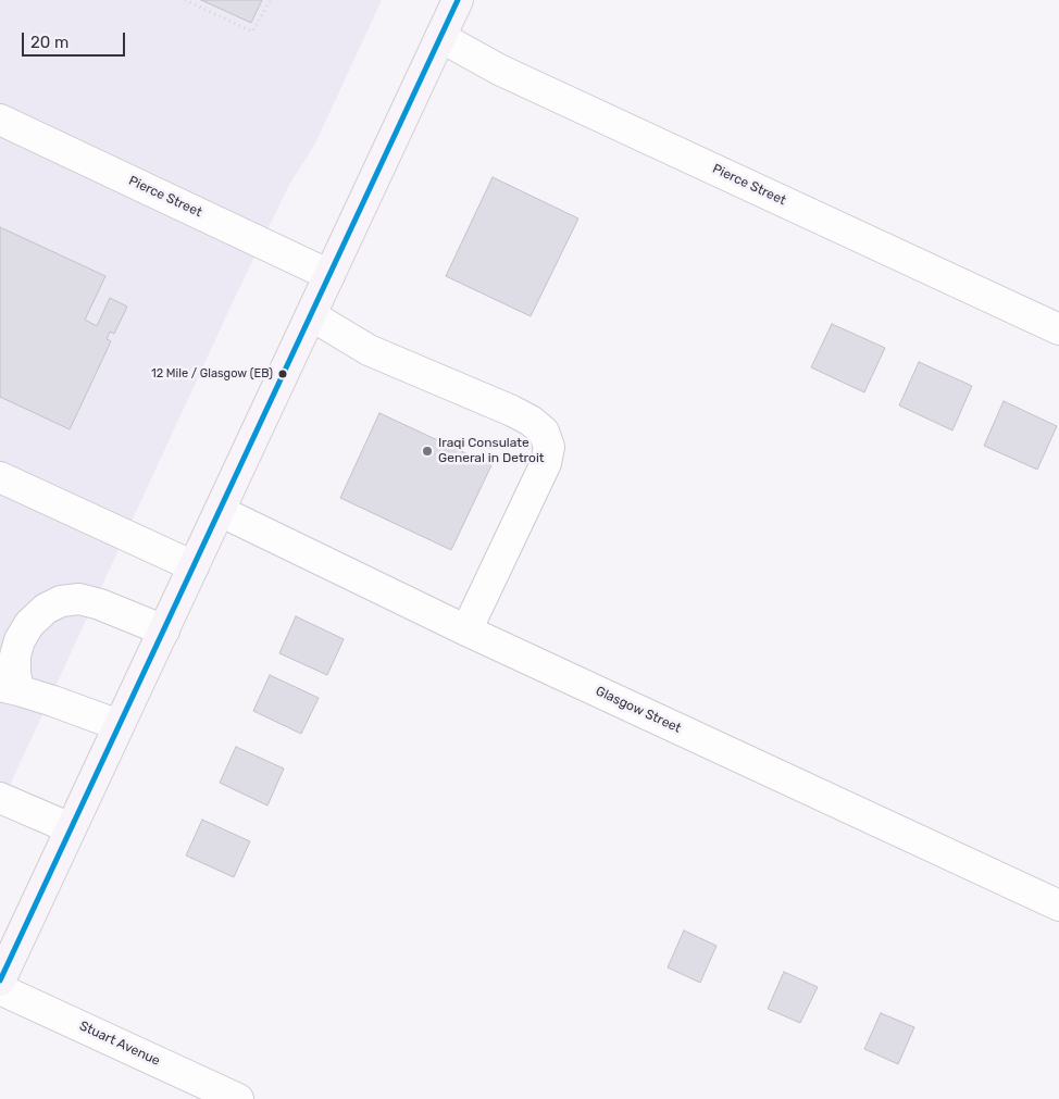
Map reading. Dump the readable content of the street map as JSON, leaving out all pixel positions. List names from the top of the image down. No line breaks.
{"streets":{"street":["Pierce Street","Glasgow Street","Stuart Avenue"]},"places":["12 Mile / Glasgow (EB)","Iraqi Consulate General in Detroit"],"scale_bar":"20 m"}
